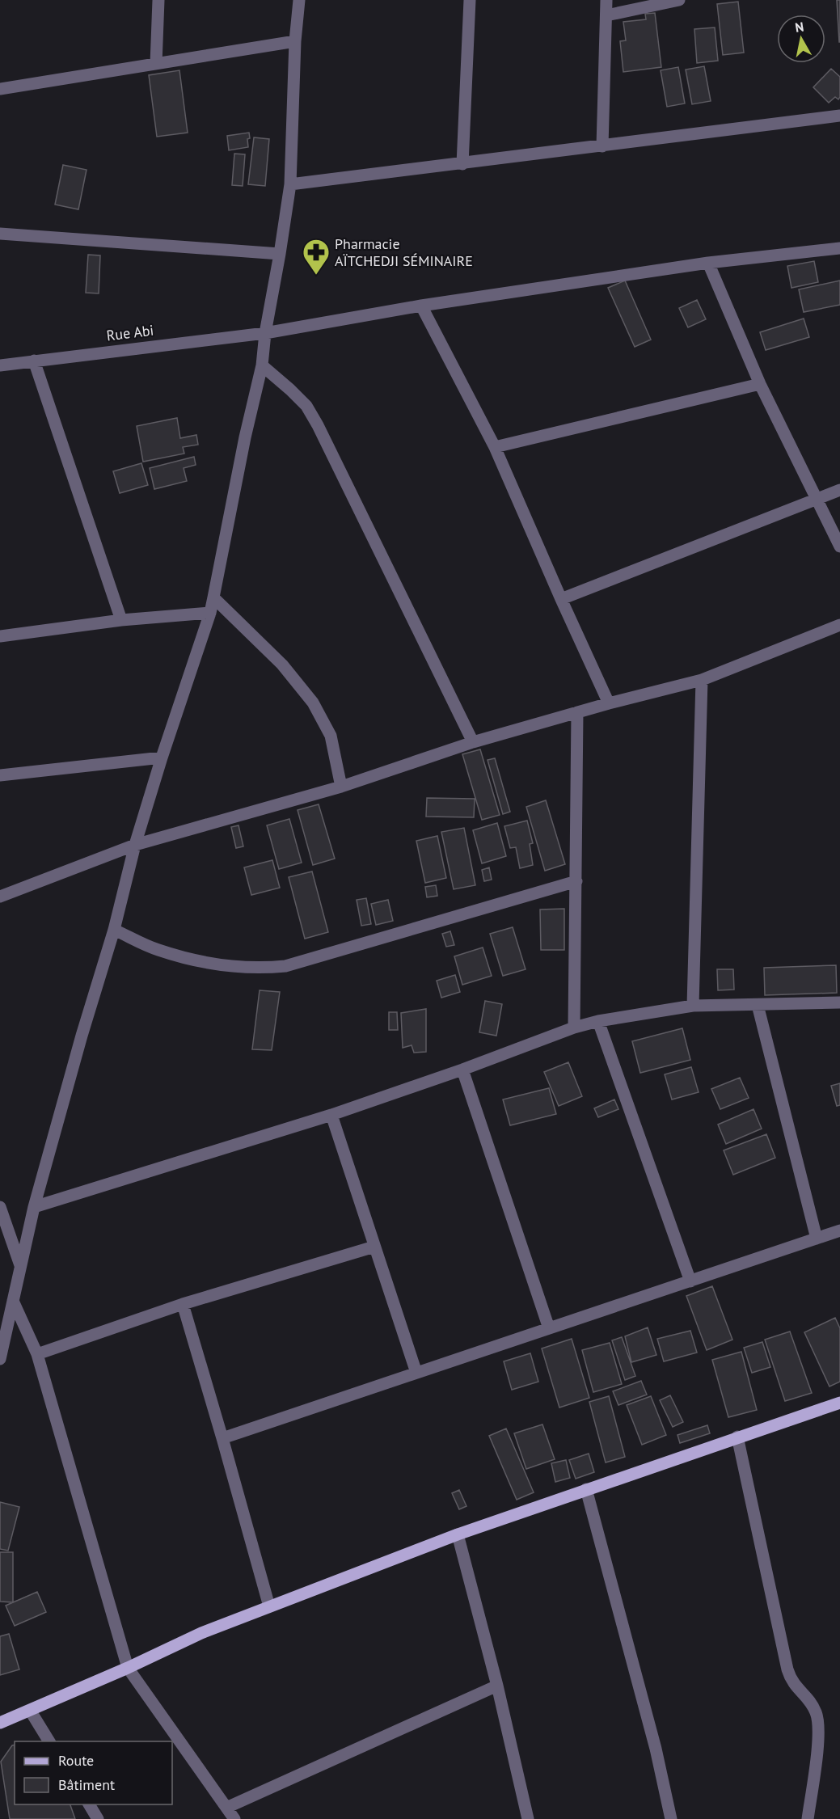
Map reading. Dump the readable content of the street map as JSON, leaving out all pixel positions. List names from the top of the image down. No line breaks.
{"streets":{"street":["Rue Abi"]},"places":{"pharmacy":["Pharmacie AÏTCHEDJI SÉMINAIRE"]},"legend":["Route","Bâtiment"],"north":"top"}
